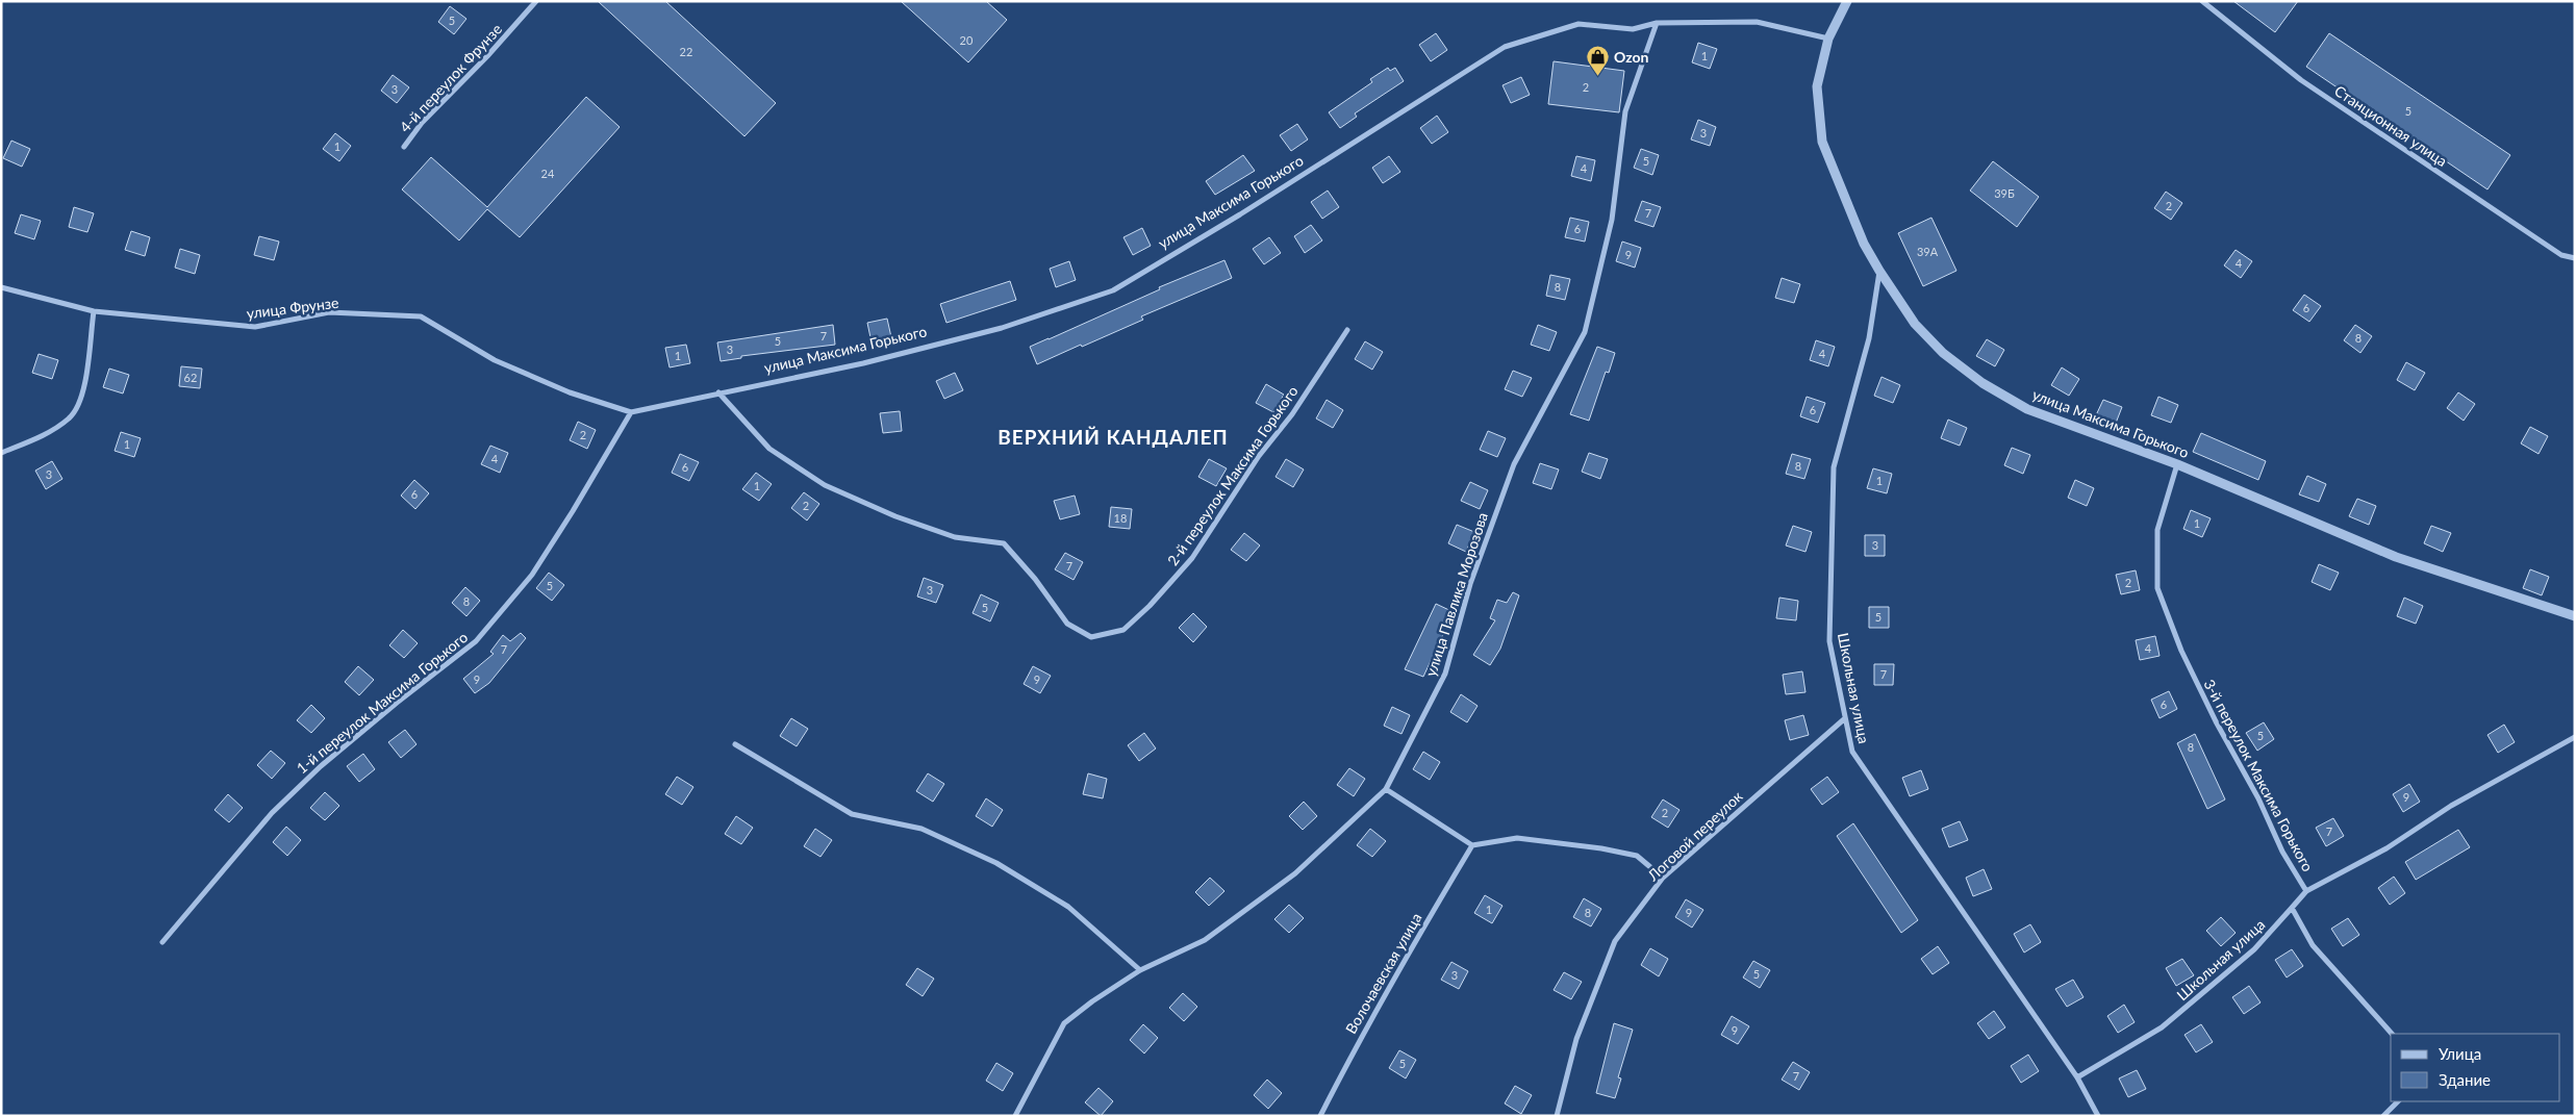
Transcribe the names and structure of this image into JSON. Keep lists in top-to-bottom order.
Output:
{
  "streets": {
    "street": [
      "4-й переулок Фрунзе",
      "Станционная улица",
      "улица Максима Горького",
      "улица Фрунзе",
      "2-й переулок Максима Горького",
      "улица Павлика Морозова",
      "Школьная улица",
      "1-й переулок Максима Горького",
      "3-й переулок Максима Горького",
      "Логовой переулок",
      "Волочаевская улица"
    ]
  },
  "crossings": [
    ["улица Максима Горького", "улица Фрунзе"],
    ["улица Максима Горького", "2-й переулок Максима Горького"],
    ["улица Максима Горького", "улица Павлика Морозова"],
    ["улица Максима Горького", "Школьная улица"],
    ["улица Максима Горького", "1-й переулок Максима Горького"],
    ["улица Максима Горького", "3-й переулок Максима Горького"],
    ["улица Фрунзе", "1-й переулок Максима Горького"],
    ["Школьная улица", "3-й переулок Максима Горького"],
    ["Школьная улица", "Логовой переулок"]
  ],
  "districts": ["ВЕРХНИЙ КАНДАЛЕП"],
  "places": {
    "shop": ["Ozon"]
  },
  "house_numbers": [
    "5",
    "20",
    "22",
    "1",
    "2",
    "3",
    "5",
    "3",
    "1",
    "5",
    "4",
    "24",
    "39Б",
    "2",
    "7",
    "6",
    "39А",
    "9",
    "4",
    "8",
    "6",
    "7",
    "8",
    "5",
    "3",
    "4",
    "1",
    "62",
    "6",
    "2",
    "1",
    "4",
    "8",
    "6",
    "3",
    "1",
    "1",
    "6",
    "2",
    "18",
    "1",
    "3",
    "7",
    "2",
    "5",
    "3",
    "8",
    "5",
    "5",
    "4",
    "7",
    "7",
    "9",
    "9",
    "6",
    "5",
    "8",
    "9",
    "2",
    "7",
    "1",
    "8",
    "9",
    "5",
    "3",
    "9",
    "5",
    "7"
  ],
  "legend": ["Улица", "Здание"]
}
